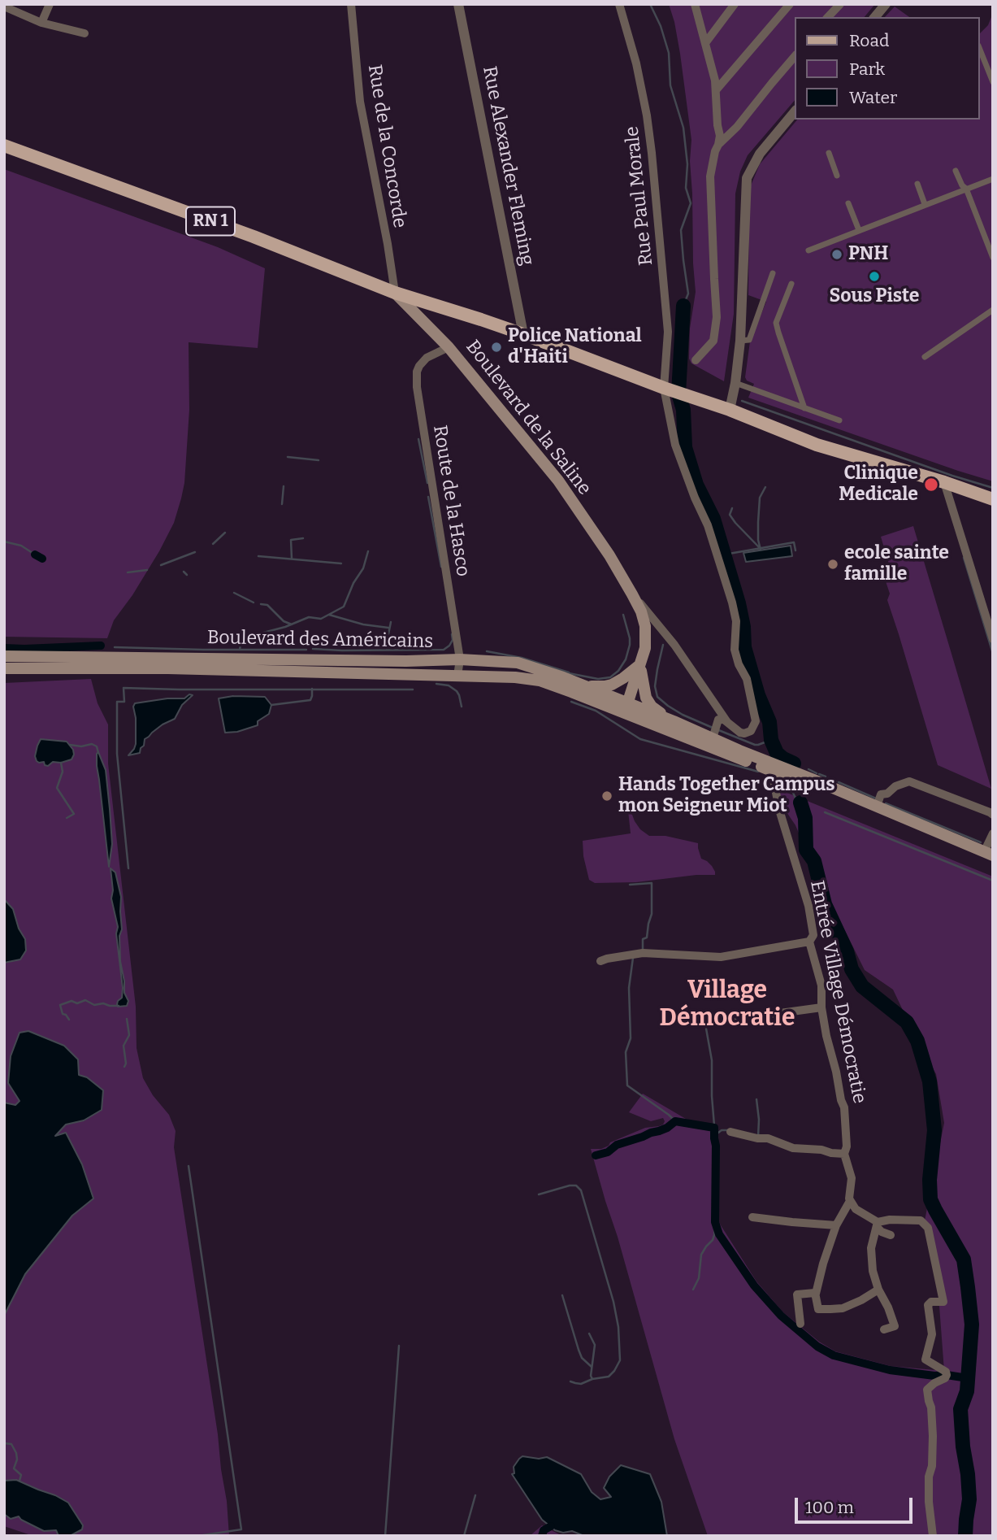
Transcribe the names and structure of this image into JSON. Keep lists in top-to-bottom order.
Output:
{
  "streets": {
    "main road": ["RN 1", "Boulevard de la Saline", "Boulevard des Américains"],
    "street": [
      "Rue de la Concorde",
      "Rue Alexander Fleming",
      "Rue Paul Morale",
      "Route de la Hasco",
      "Entrée Village Démocratie"
    ]
  },
  "crossings": [
    ["Rue de la Concorde", "RN 1"],
    ["Rue de la Concorde", "Boulevard de la Saline"],
    ["Rue Alexander Fleming", "RN 1"],
    ["Rue Paul Morale", "RN 1"],
    ["RN 1", "Boulevard de la Saline"],
    ["Boulevard de la Saline", "Route de la Hasco"],
    ["Boulevard de la Saline", "Boulevard des Américains"],
    ["Route de la Hasco", "Boulevard des Américains"]
  ],
  "districts": ["Village Démocratie"],
  "places": [
    "PNH",
    "Sous Piste",
    "Police National d'Haiti",
    "Clinique Medicale",
    "ecole sainte famille",
    "Hands Together Campus mon Seigneur Miot"
  ],
  "legend": ["Road", "Park", "Water"],
  "scale_bar": "100 m"
}
